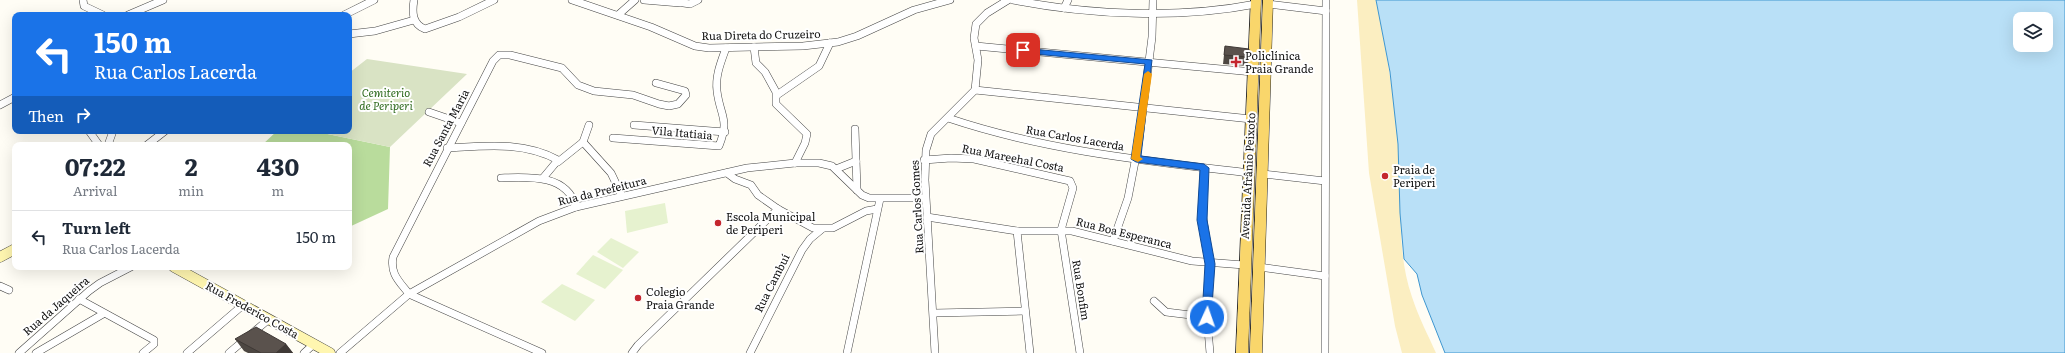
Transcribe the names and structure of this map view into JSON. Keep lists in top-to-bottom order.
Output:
{
  "streets": {
    "main road": ["Avenida Afrânio Peixoto", "Rua Frederico Costa"],
    "street": [
      "Rua Direta do Cruzeiro",
      "Rua Santa Maria",
      "Vila Itatiaia",
      "Rua Carlos Lacerda",
      "Rua Mareehal Costa",
      "Rua da Prefeitura",
      "Rua Carlos Gomes",
      "Rua Boa Esperanca",
      "Rua Cambuí",
      "Rua Bonfim",
      "Rua da Jaqueira"
    ]
  },
  "crossings": [
    ["Rua Direta do Cruzeiro", "Vila Itatiaia"],
    ["Rua Santa Maria", "Rua da Prefeitura"],
    ["Rua Carlos Lacerda", "Avenida Afrânio Peixoto"],
    ["Rua Carlos Lacerda", "Rua Carlos Gomes"],
    ["Rua Mareehal Costa", "Rua Carlos Gomes"],
    ["Rua Mareehal Costa", "Rua Boa Esperanca"],
    ["Rua Mareehal Costa", "Rua Bonfim"],
    ["Avenida Afrânio Peixoto", "Rua Boa Esperanca"],
    ["Rua da Prefeitura", "Rua Carlos Gomes"],
    ["Rua Carlos Gomes", "Rua Boa Esperanca"],
    ["Rua Boa Esperanca", "Rua Bonfim"]
  ],
  "parks": ["Cemiterio de Periperi"],
  "places": {
    "health": ["Policlínica Praia Grande"],
    "other": ["Praia de Periperi", "Escola Municipal de Periperi", "Colegio Praia Grande"]
  },
  "page": {
    "turn": ["150 m", "Rua Carlos Lacerda"],
    "then": "Then",
    "eta": [
      "07:22",
      "Arrival",
      "2",
      "min",
      "430",
      "m"
    ],
    "list": [
      {
        "name": "Turn left",
        "note": "Rua Carlos Lacerda",
        "value": "150 m"
      }
    ]
  }
}
